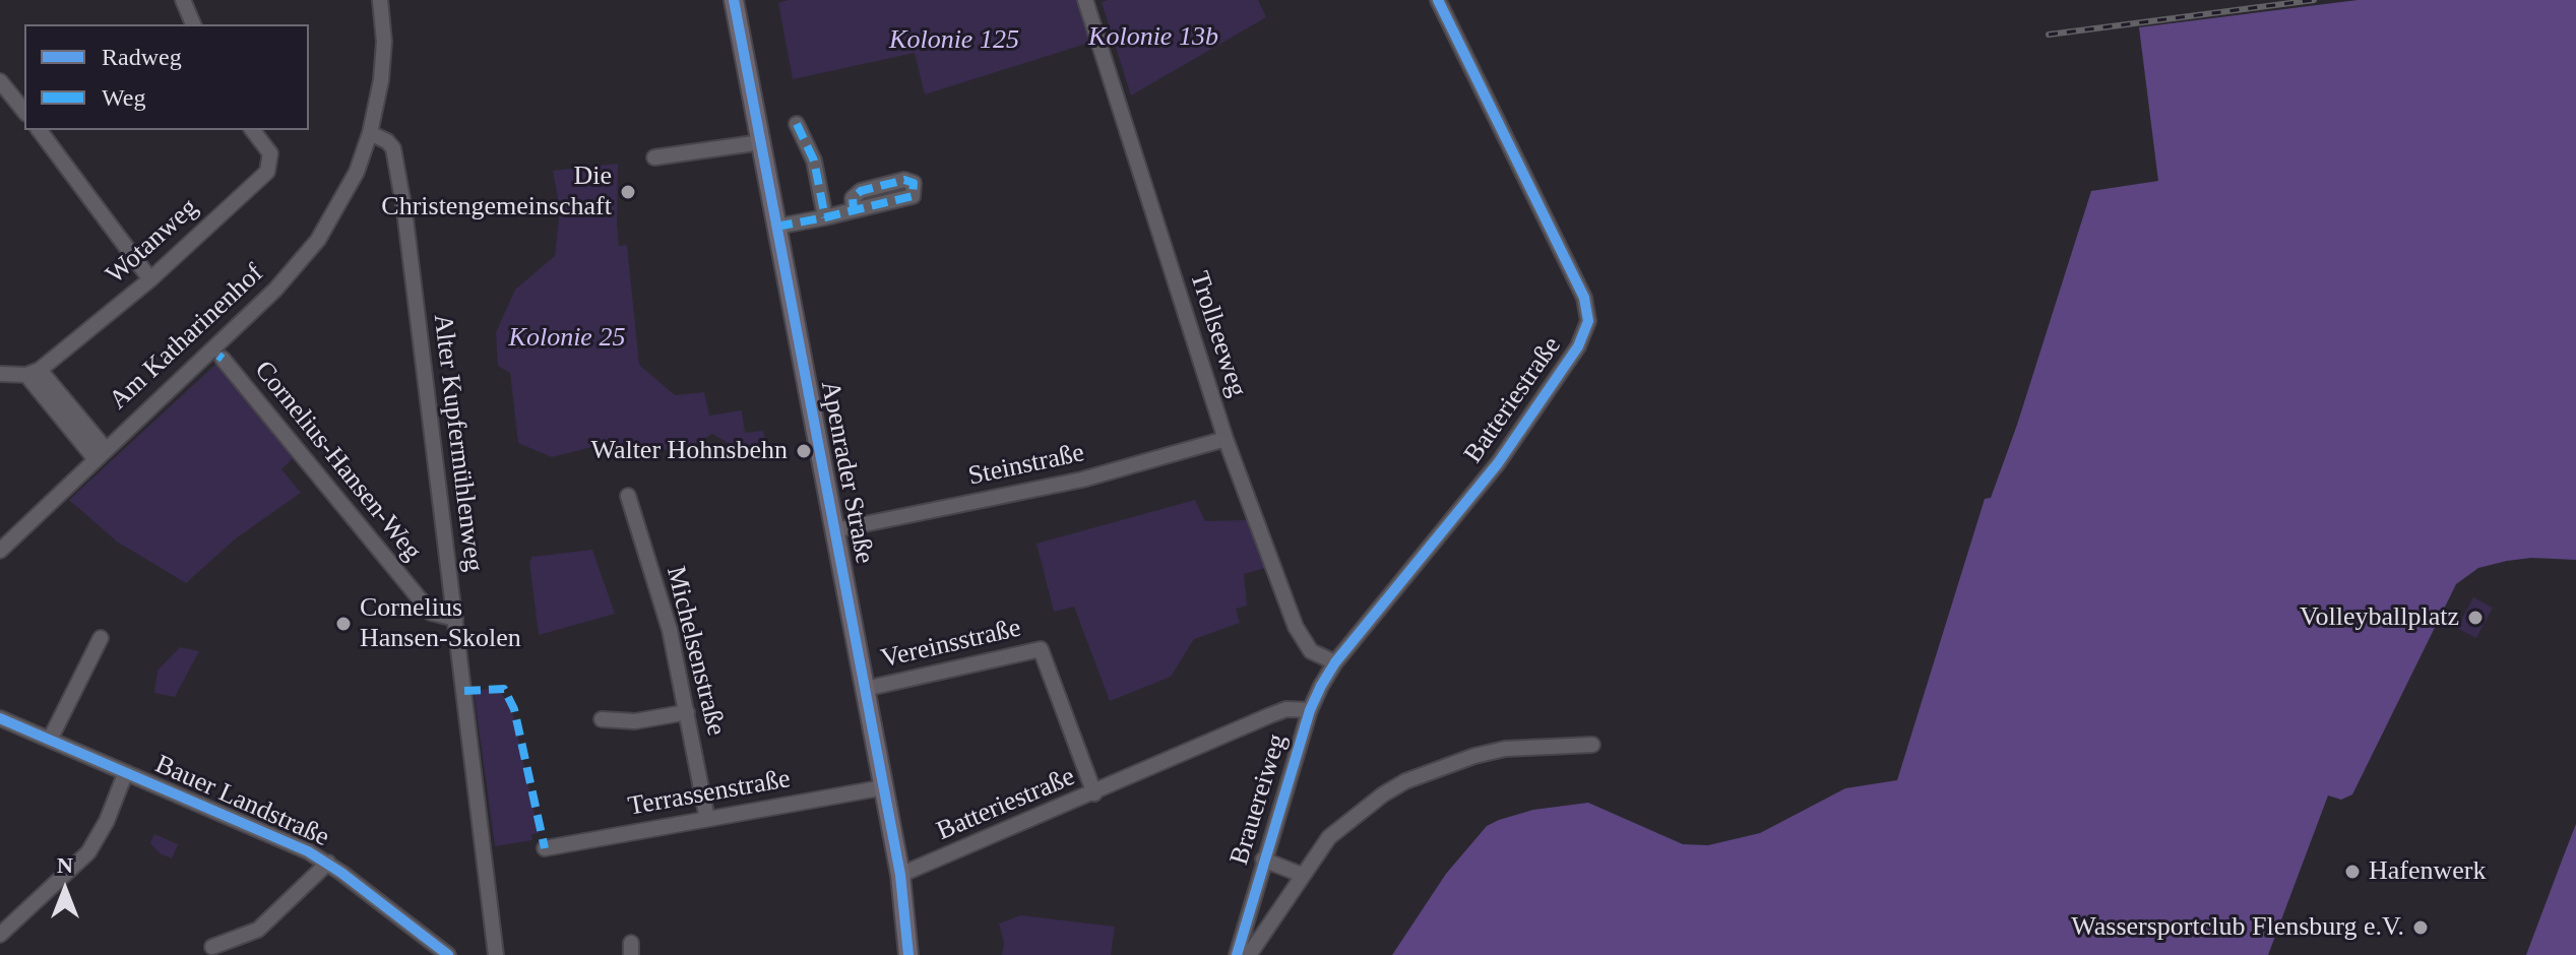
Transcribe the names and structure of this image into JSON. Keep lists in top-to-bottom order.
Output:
{
  "streets": {
    "main road": ["Apenrader Straße"],
    "street": [
      "Wotanweg",
      "Trollseeweg",
      "Am Katharinenhof",
      "Batteriestraße",
      "Alter Kupfermühlenweg",
      "Cornelius-Hansen-Weg",
      "Steinstraße",
      "Vereinsstraße",
      "Michelsenstraße",
      "Terrassenstraße",
      "Brauereiweg",
      "Bauer Landstraße"
    ]
  },
  "crossings": [
    ["Trollseeweg", "Batteriestraße"],
    ["Trollseeweg", "Steinstraße"],
    ["Trollseeweg", "Brauereiweg"],
    ["Am Katharinenhof", "Alter Kupfermühlenweg"],
    ["Batteriestraße", "Apenrader Straße"],
    ["Batteriestraße", "Vereinsstraße"],
    ["Batteriestraße", "Brauereiweg"],
    ["Alter Kupfermühlenweg", "Cornelius-Hansen-Weg"],
    ["Steinstraße", "Apenrader Straße"],
    ["Apenrader Straße", "Vereinsstraße"],
    ["Apenrader Straße", "Terrassenstraße"],
    ["Michelsenstraße", "Terrassenstraße"]
  ],
  "parks": ["Kolonie 13b", "Kolonie 125", "Kolonie 25"],
  "places": [
    "Die Christengemeinschaft",
    "Walter Hohnsbehn",
    "Volleyballplatz",
    "Cornelius Hansen-Skolen",
    "Hafenwerk",
    "Wassersportclub Flensburg e.V."
  ],
  "legend": ["Radweg", "Weg"],
  "north": "top"
}
